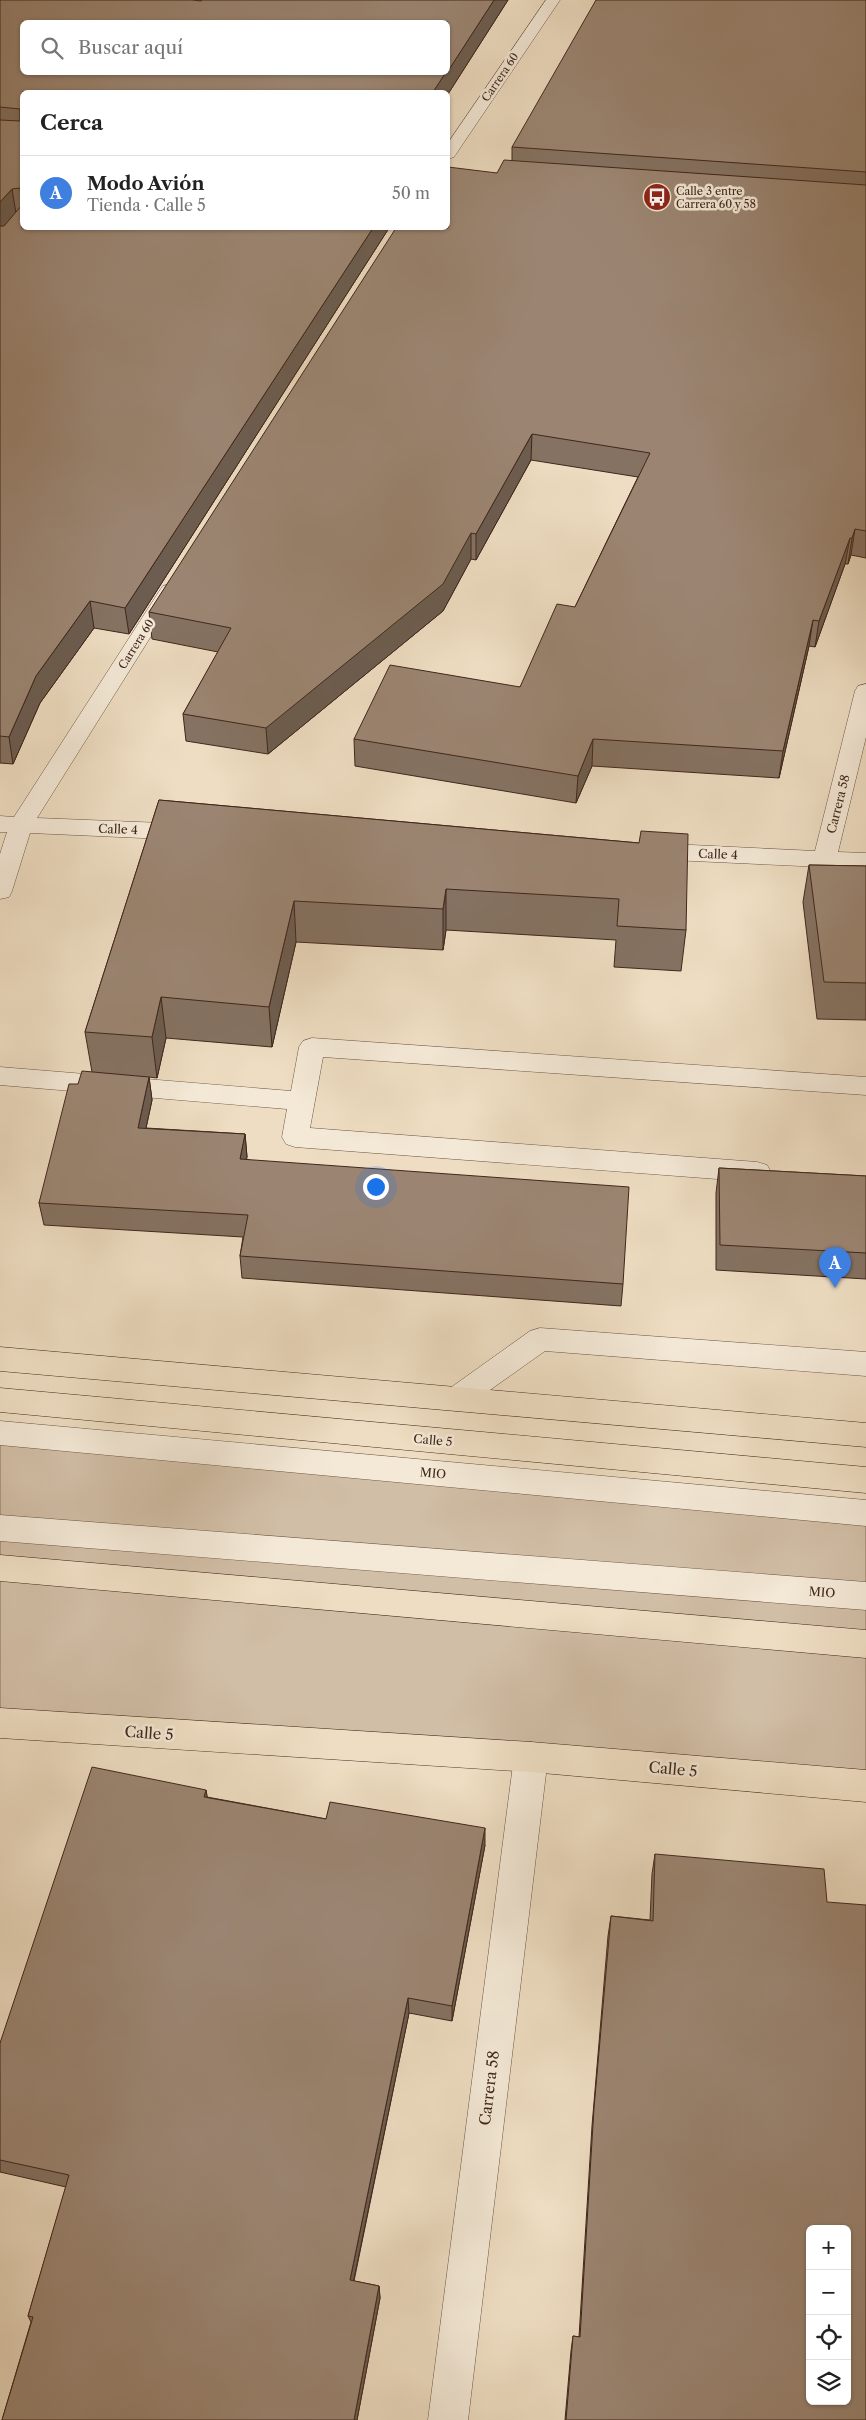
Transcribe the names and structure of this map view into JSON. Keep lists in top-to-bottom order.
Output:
{
  "streets": {
    "main road": ["Calle 5"],
    "street": [
      "Carrera 60",
      "Carrera 58",
      "Calle 4",
      "MIO"
    ]
  },
  "crossings": [
    ["Carrera 60", "Calle 4"],
    ["Carrera 58", "Calle 4"],
    ["Carrera 58", "Calle 5"]
  ],
  "places": {
    "bus stop": ["Calle 3 entre Carrera 60 y 58"]
  },
  "page": {
    "search": "Buscar aquí",
    "heading": "Cerca",
    "list": [
      {
        "mark": "A",
        "name": "Modo Avión",
        "note": "Tienda · Calle 5",
        "value": "50 m"
      }
    ],
    "pins": "A",
    "map_buttons": ["+", "−"]
  }
}
